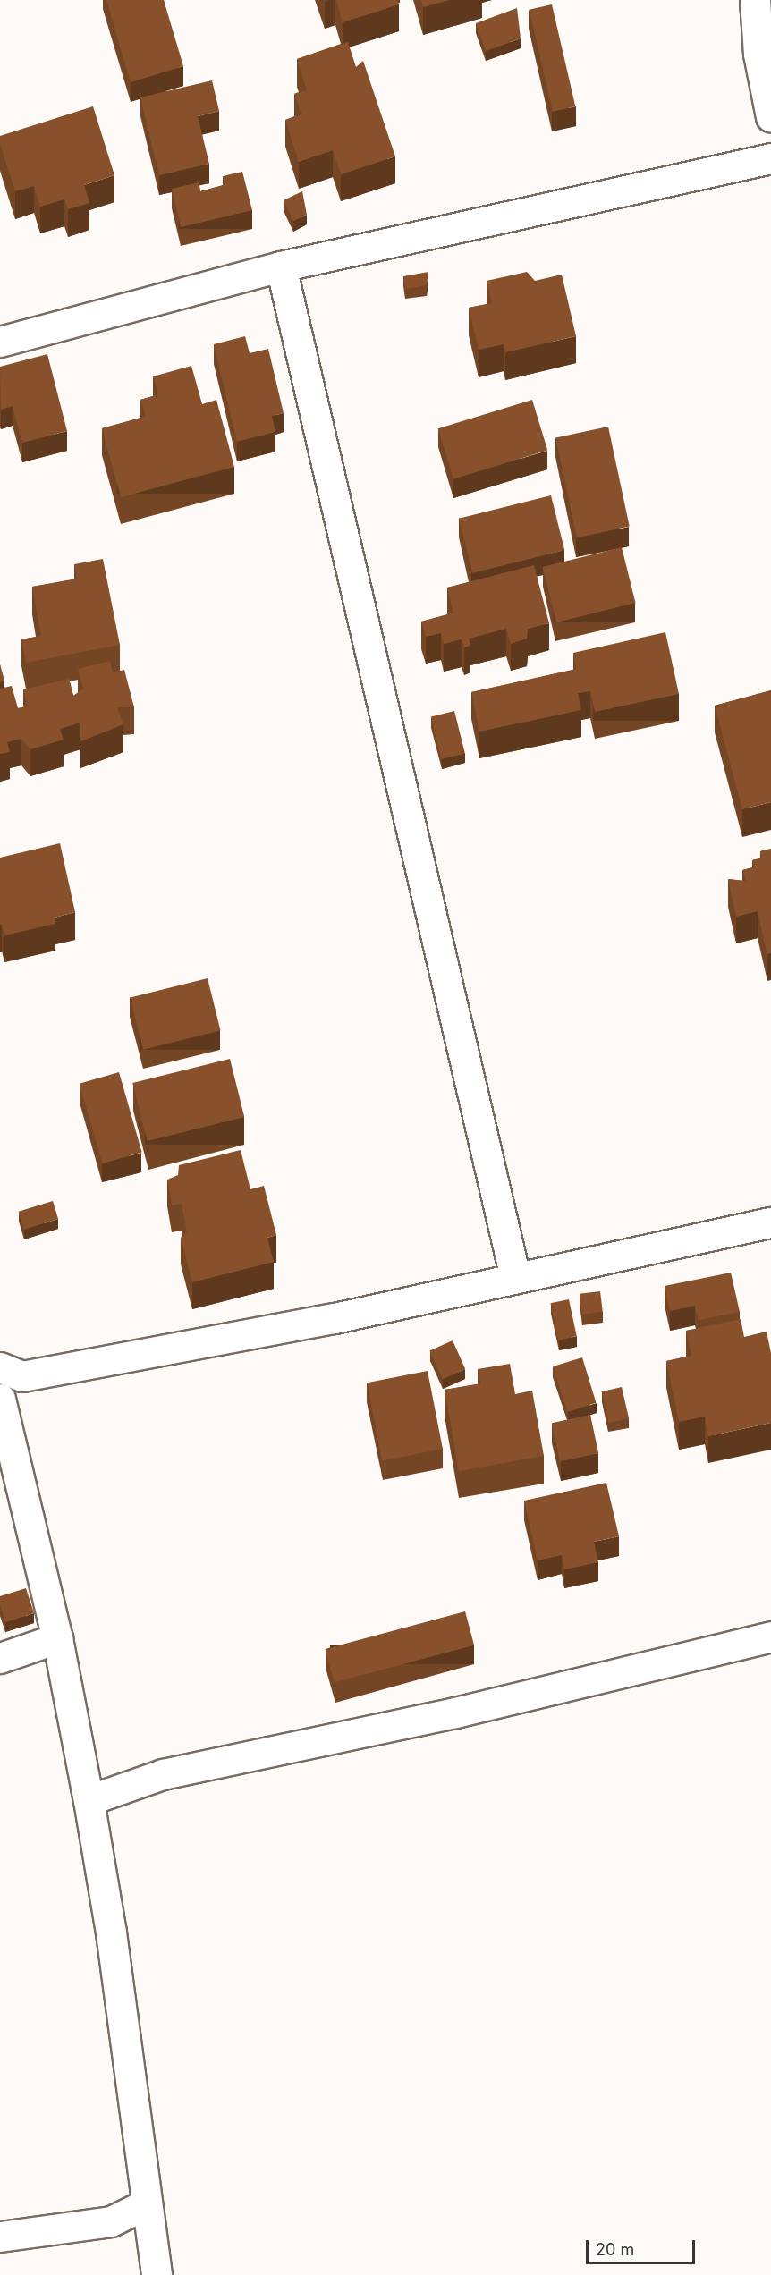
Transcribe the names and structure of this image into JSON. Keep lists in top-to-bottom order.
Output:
{
  "scale_bar": "20 m"
}
